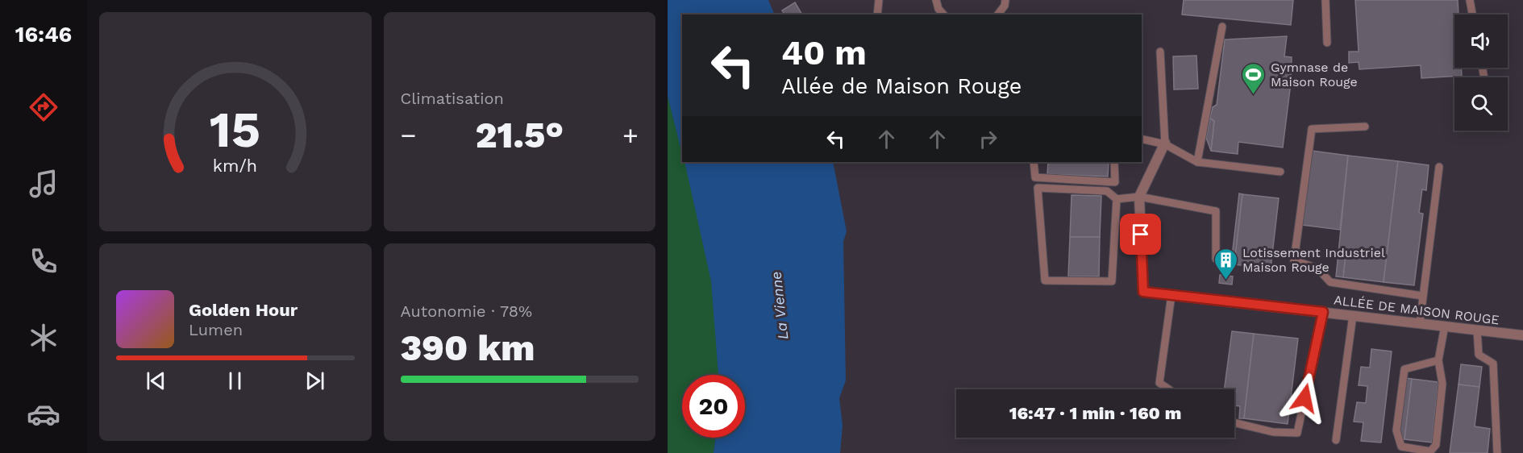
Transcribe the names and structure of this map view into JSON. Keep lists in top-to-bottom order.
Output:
{
  "streets": {
    "street": ["ALLÉE DE MAISON ROUGE"]
  },
  "water": ["La Vienne"],
  "places": {
    "sports": ["Gymnase de Maison Rouge"],
    "building": ["Lotissement Industriel Maison Rouge"]
  },
  "page": {
    "tabs": "16:46",
    "tile": [
      "Climatisation",
      ["Autonomie · 78%", "390 km"]
    ],
    "turn": ["40 m", "Allée de Maison Rouge"],
    "heat": ["−", "21.5°", "+"],
    "song": ["Golden Hour", "Lumen"],
    "limit": "20",
    "trip": "16:47 · 1 min · 160 m",
    "gauge": ["15", "km/h"]
  }
}
